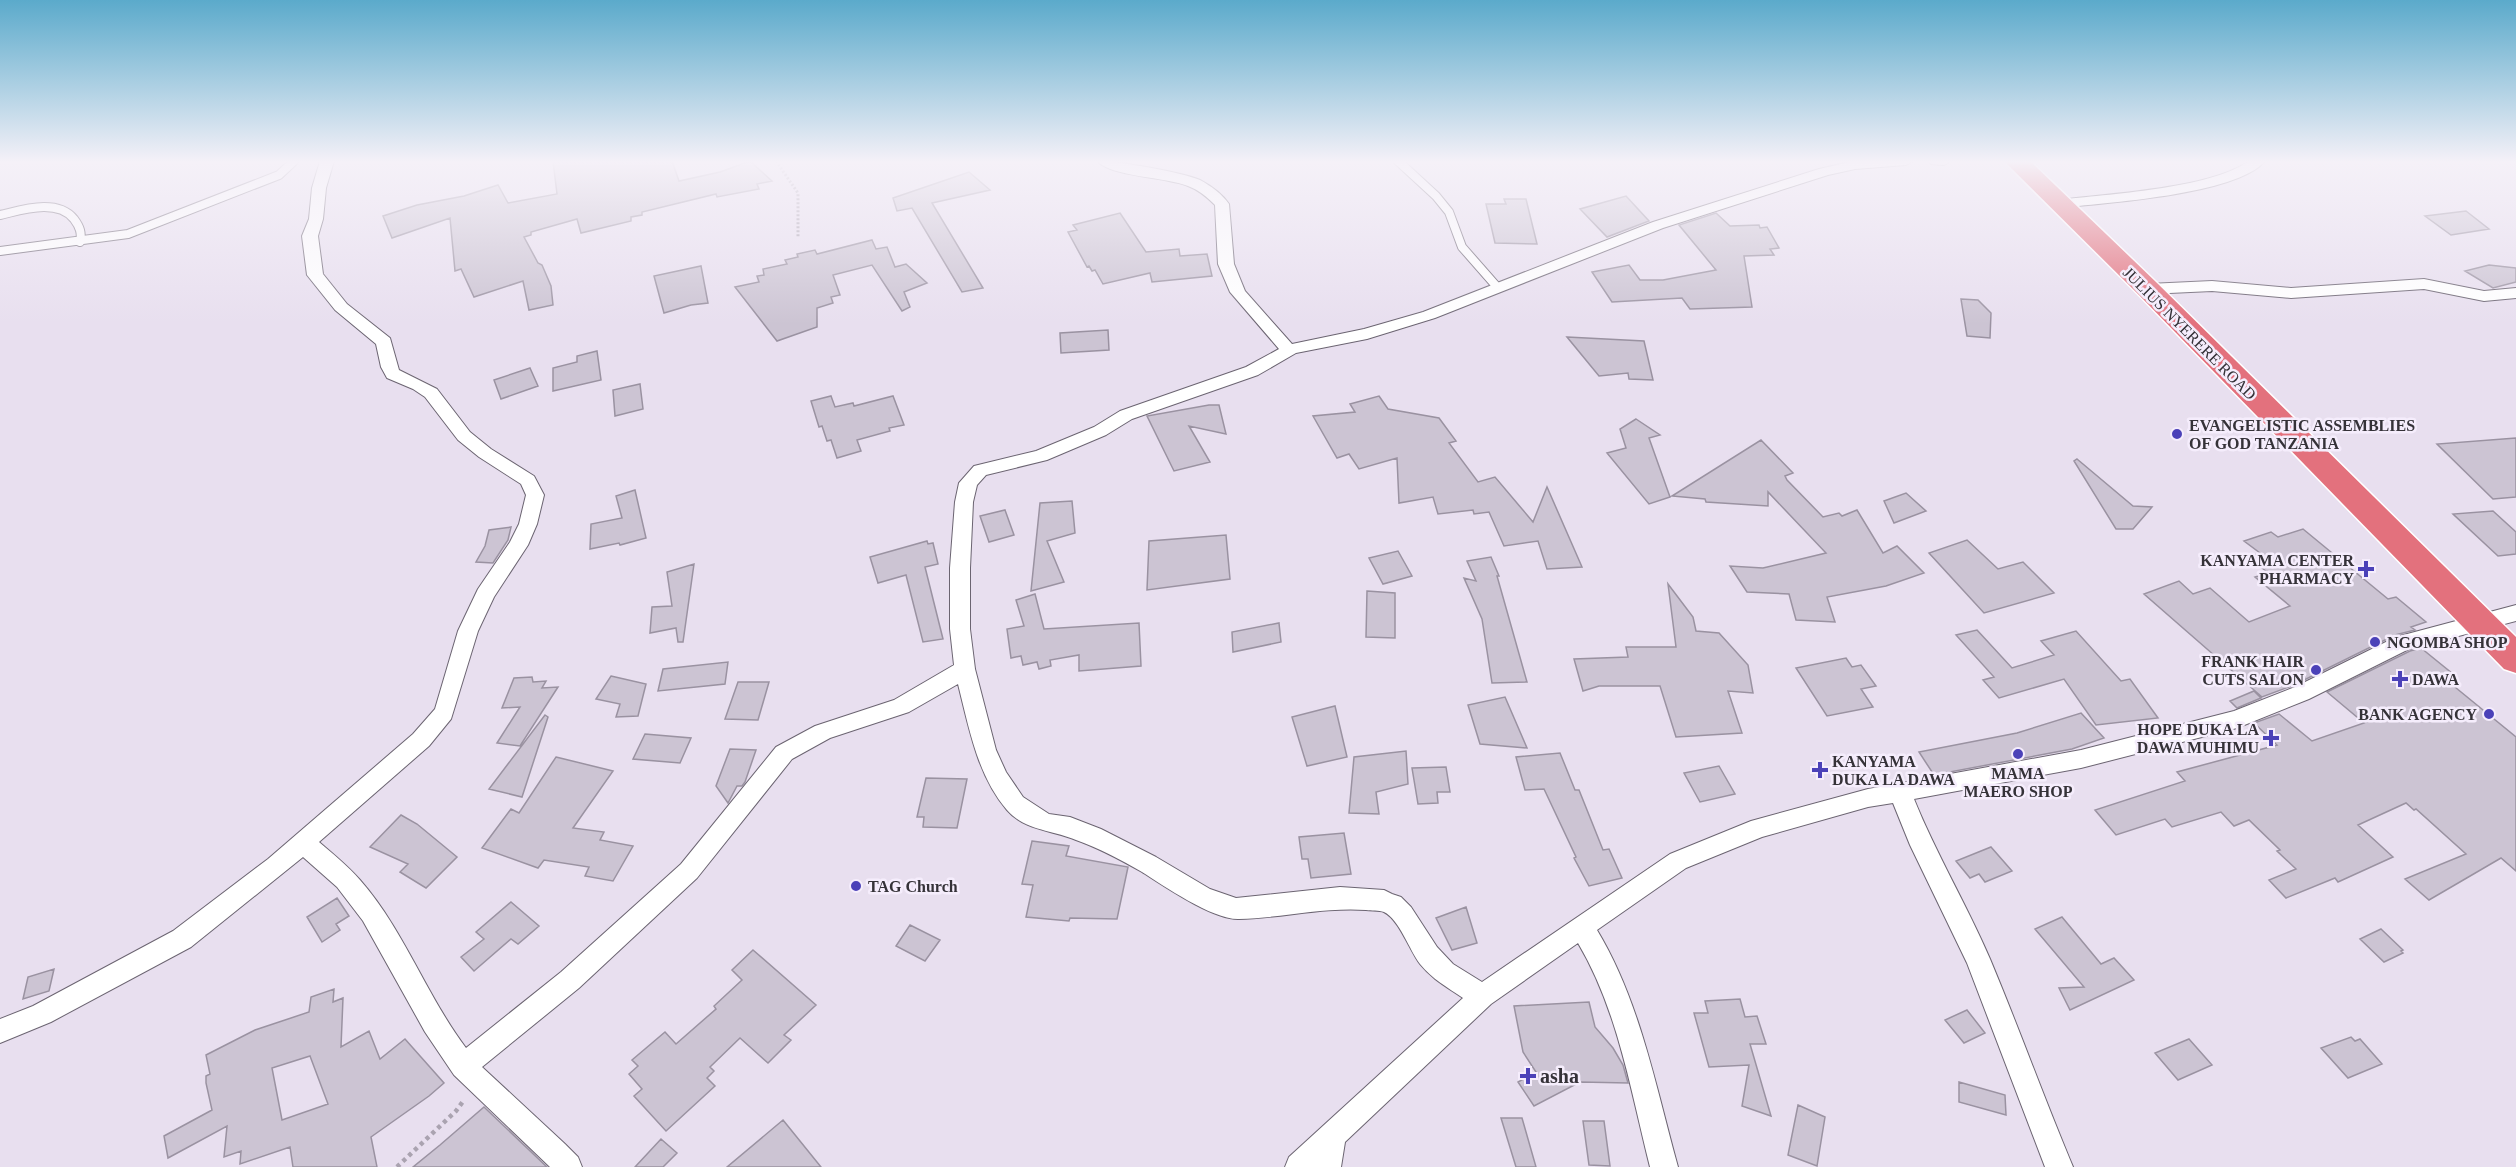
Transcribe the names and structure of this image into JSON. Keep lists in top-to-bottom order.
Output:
{
  "streets": {
    "highway": ["JULIUS NYERERE ROAD"]
  },
  "places": {
    "other": [
      "EVANGELISTIC ASSEMBLIES OF GOD TANZANIA",
      "NGOMBA SHOP",
      "FRANK HAIR CUTS SALON",
      "BANK AGENCY",
      "MAMA MAERO SHOP",
      "TAG Church"
    ],
    "health": [
      "KANYAMA CENTER PHARMACY",
      "DAWA",
      "HOPE DUKA LA DAWA MUHIMU",
      "KANYAMA DUKA LA DAWA",
      "asha"
    ]
  }
}
